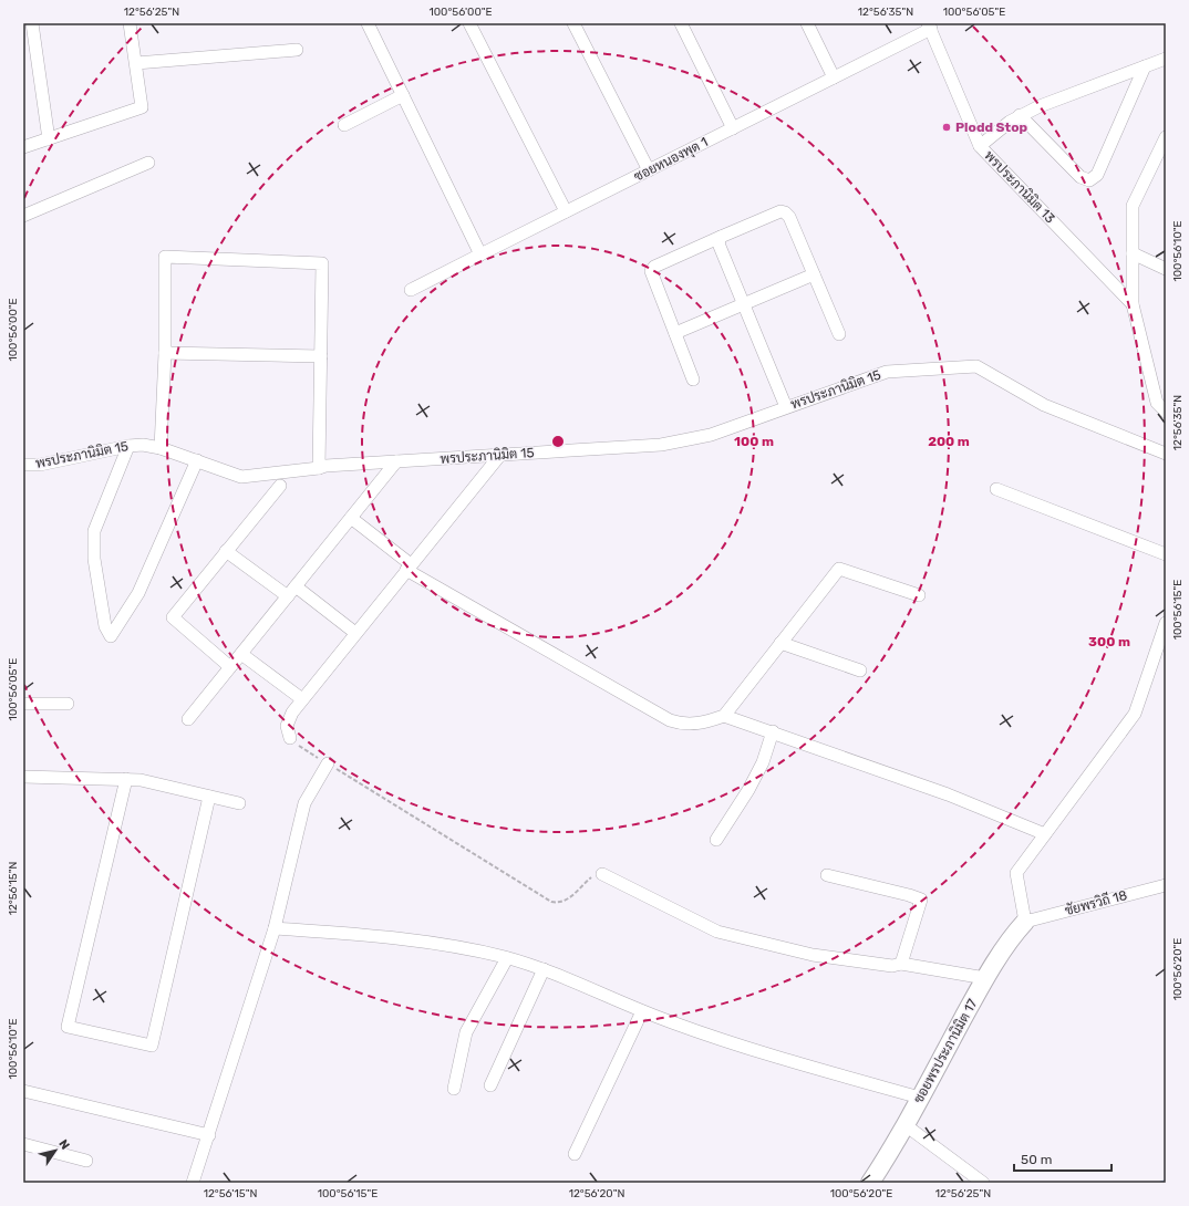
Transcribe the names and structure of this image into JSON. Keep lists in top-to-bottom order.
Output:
{
  "streets": {
    "street": [
      "ซอยหนองพุด 1",
      "พรประภานิมิต 13",
      "พรประภานิมิต 15",
      "ชัยพรวิถี 18",
      "ซอยพรประภานิมิต 17"
    ]
  },
  "crossings": [
    ["ซอยหนองพุด 1", "พรประภานิมิต 13"],
    ["ชัยพรวิถี 18", "ซอยพรประภานิมิต 17"]
  ],
  "places": ["Plodd Stop"],
  "scale_bar": "50 m",
  "north": "top right",
  "coordinates": [
    "12°56'25\"N",
    "100°56'00\"E",
    "12°56'35\"N",
    "100°56'05\"E",
    "100°56'10\"E",
    "100°56'15\"E",
    "12°56'15\"N",
    "100°56'20\"E",
    "12°56'20\"N"
  ],
  "rings": ["100 m", "200 m", "300 m"]
}
